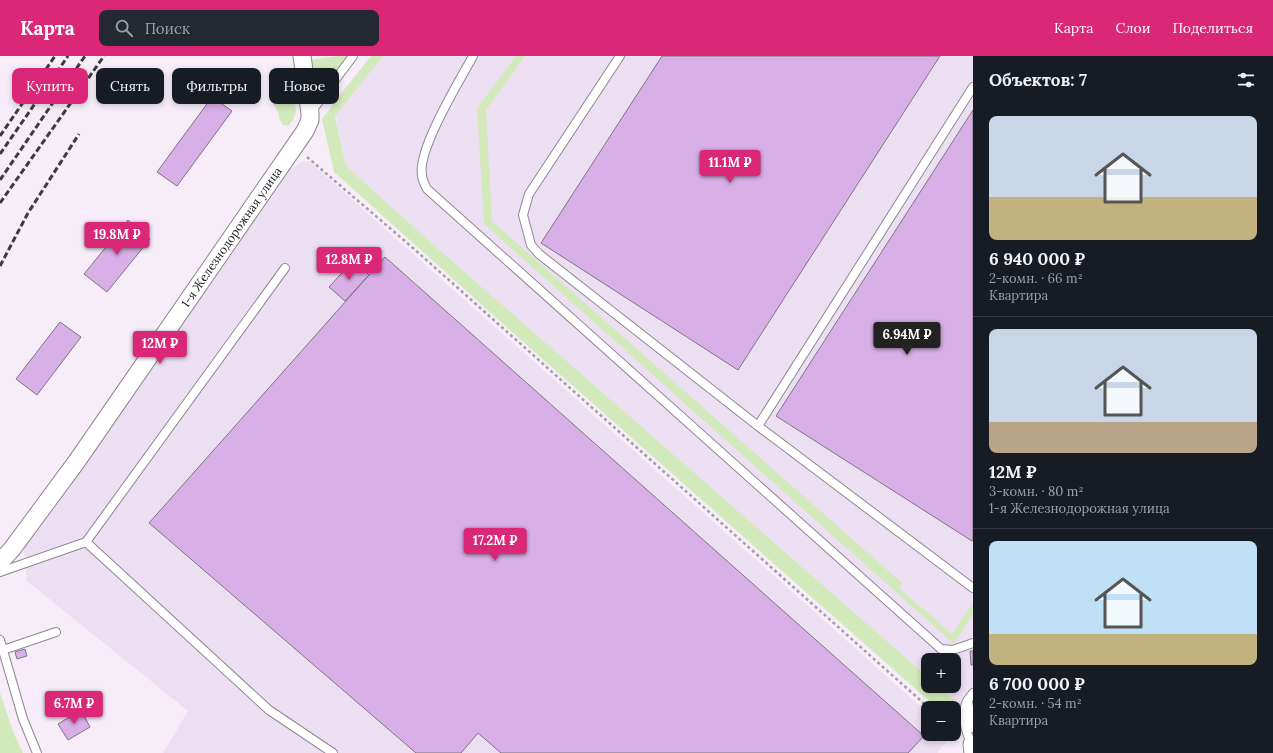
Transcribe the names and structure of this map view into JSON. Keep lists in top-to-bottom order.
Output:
{
  "streets": {
    "street": ["1-я Железнодорожная улица"]
  },
  "page": {
    "header": "Карта",
    "search": "Поиск",
    "nav": ["Карта", "Слои", "Поделиться"],
    "heading": "Объектов: 7",
    "chip": [
      "Купить",
      "Снять",
      "Фильтры",
      "Новое"
    ],
    "list": [
      {
        "name": "6 940 000 ₽",
        "note": "2-комн. · 66 m² · Квартира"
      },
      {
        "name": "12M ₽",
        "note": "3-комн. · 80 m² · 1-я Железнодорожная улица"
      },
      {
        "name": "6 700 000 ₽",
        "note": "2-комн. · 54 m² · Квартира"
      }
    ],
    "price": [
      "11.1M ₽",
      "19.8M ₽",
      "12.8M ₽",
      "6.94M ₽",
      "12M ₽",
      "17.2M ₽",
      "6.7M ₽"
    ],
    "map_buttons": ["+", "−"]
  }
}
